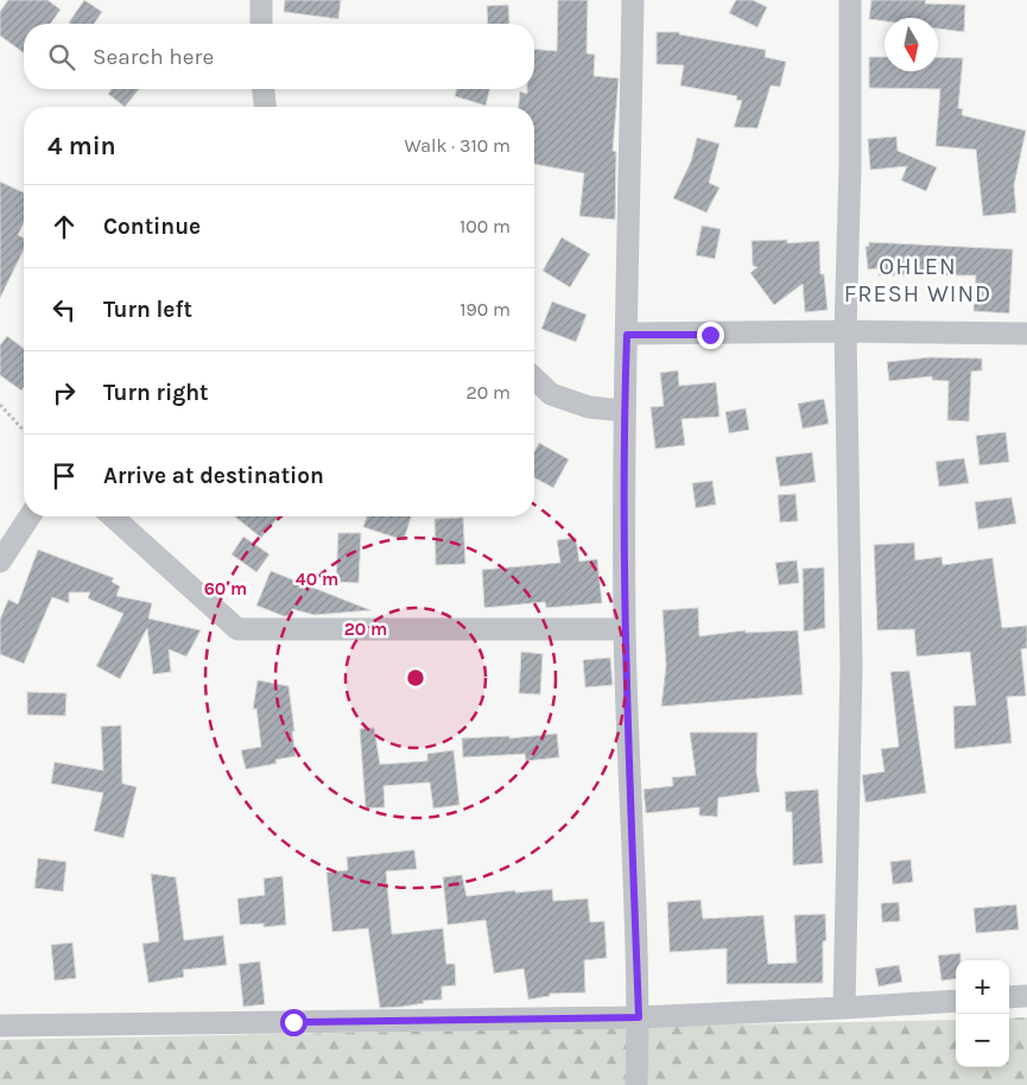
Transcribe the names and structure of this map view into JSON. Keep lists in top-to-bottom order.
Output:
{
  "districts": ["OHLEN FRESH WIND"],
  "north": "bottom",
  "page": {
    "search": "Search here",
    "heading": ["4 min", "Walk · 310 m"],
    "list": [
      ["Continue", "100 m"],
      ["Turn left", "190 m"],
      ["Turn right", "20 m"],
      "Arrive at destination"
    ],
    "map_buttons": ["+", "−"]
  },
  "rings": ["40 m", "60 m", "20 m"]
}
